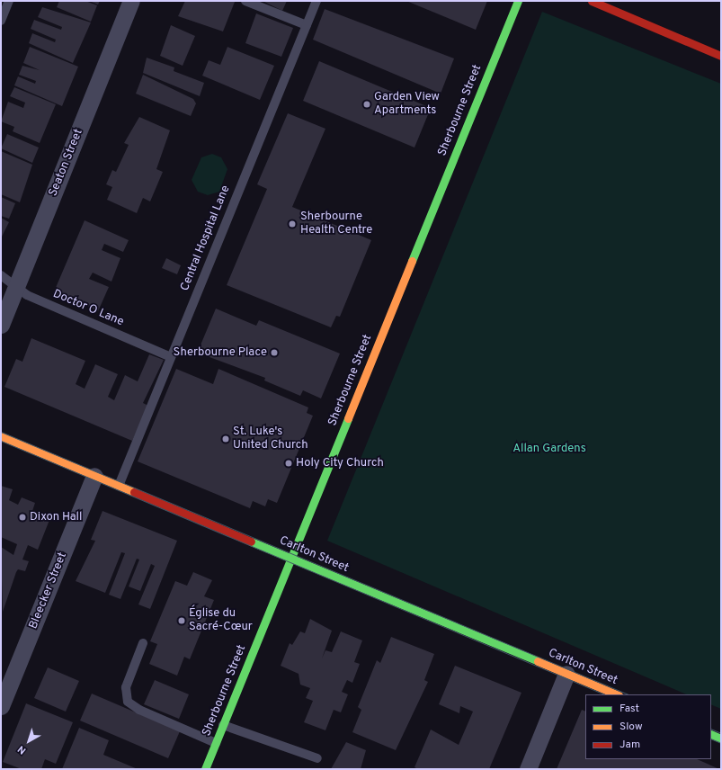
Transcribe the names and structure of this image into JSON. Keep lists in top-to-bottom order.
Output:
{
  "streets": {
    "street": [
      "Sherbourne Street",
      "Seaton Street",
      "Carlton Street",
      "Bleecker Street"
    ],
    "lane": ["Central Hospital Lane", "Doctor O Lane"]
  },
  "crossings": [
    ["Sherbourne Street", "Carlton Street"],
    ["Seaton Street", "Doctor O Lane"],
    ["Central Hospital Lane", "Doctor O Lane"],
    ["Central Hospital Lane", "Carlton Street"],
    ["Carlton Street", "Bleecker Street"]
  ],
  "parks": ["Allan Gardens"],
  "places": [
    "Garden View Apartments",
    "Sherbourne Health Centre",
    "Sherbourne Place",
    "St. Luke's United Church",
    "Holy City Church",
    "Dixon Hall",
    "Église du Sacré-Cœur"
  ],
  "legend": ["Fast", "Slow", "Jam"],
  "north": "bottom left"
}
